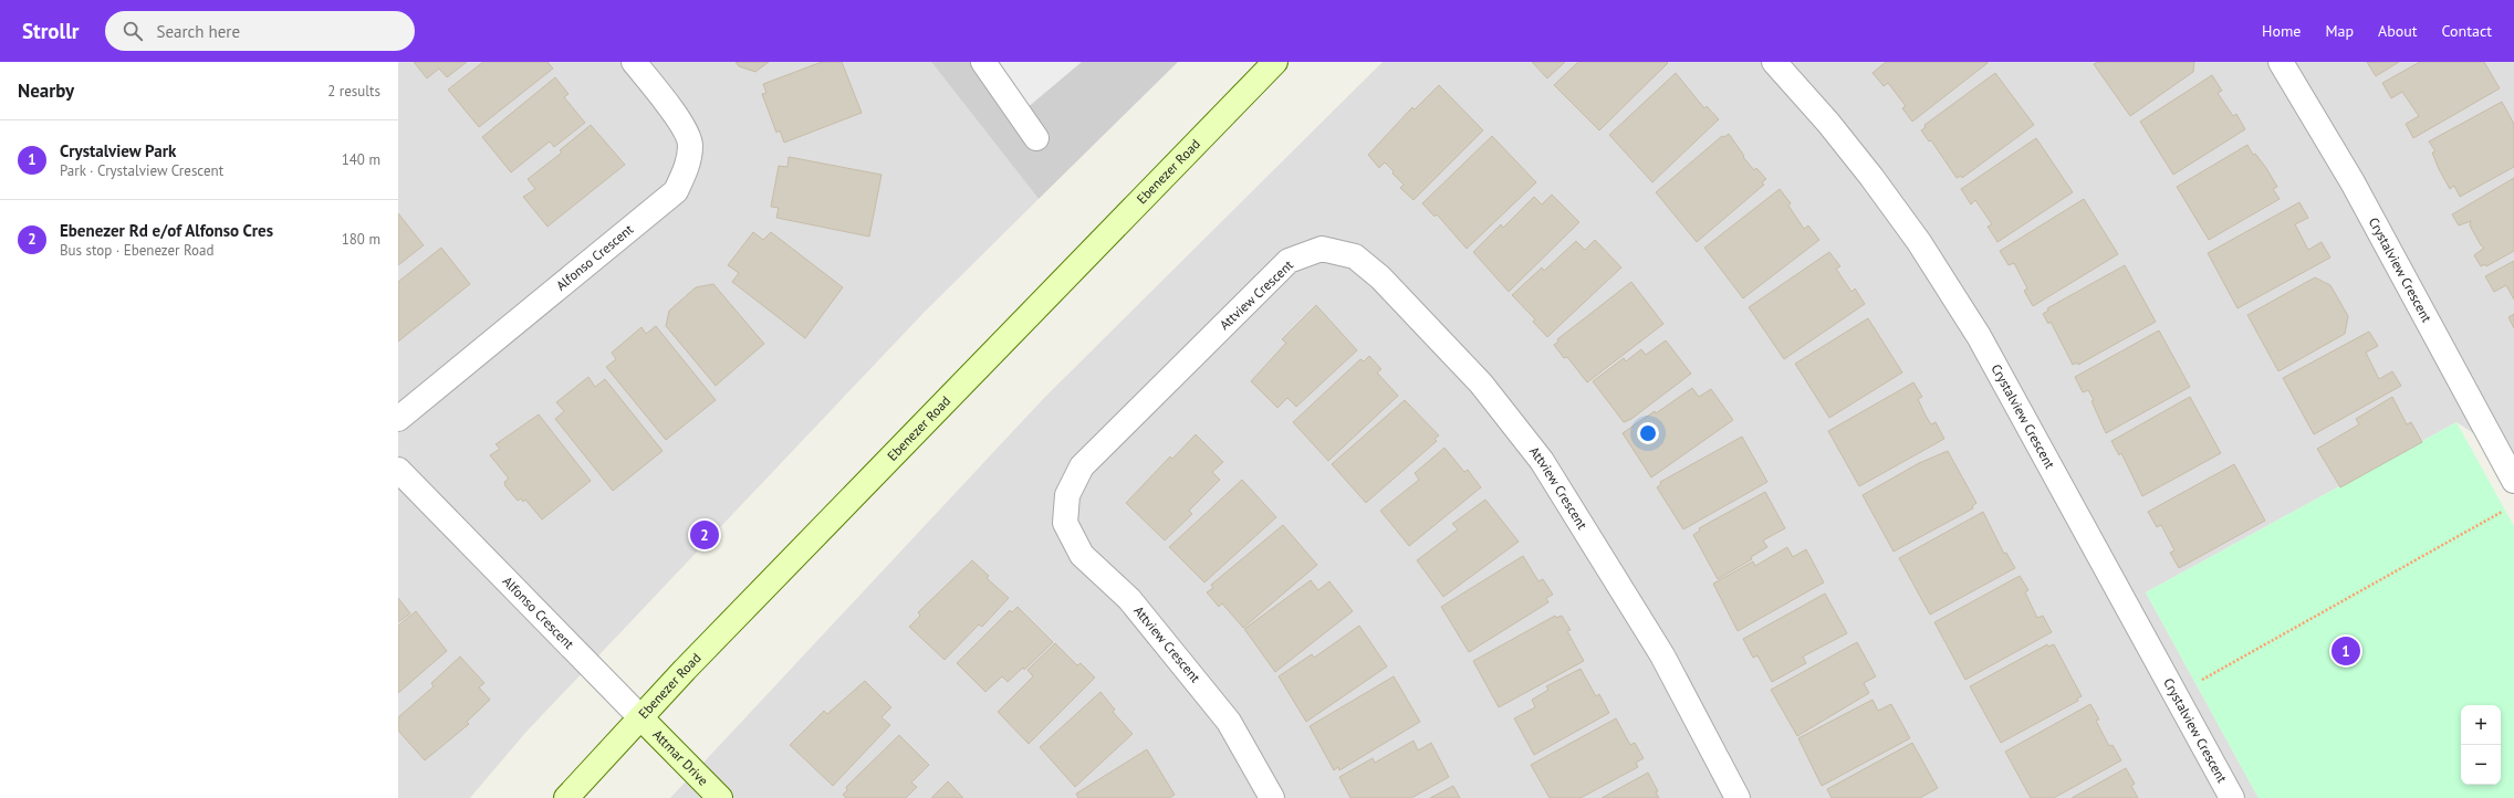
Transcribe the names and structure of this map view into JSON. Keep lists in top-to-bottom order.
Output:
{
  "streets": {
    "main road": ["Ebenezer Road", "Attmar Drive"],
    "street": ["Alfonso Crescent", "Crystalview Crescent", "Attview Crescent"]
  },
  "crossings": [
    ["Ebenezer Road", "Alfonso Crescent"],
    ["Ebenezer Road", "Attmar Drive"],
    ["Alfonso Crescent", "Attmar Drive"]
  ],
  "page": {
    "header": "Strollr",
    "search": "Search here",
    "nav": [
      "Home",
      "Map",
      "About",
      "Contact"
    ],
    "heading": ["Nearby", "2 results"],
    "list": [
      {
        "mark": "1",
        "name": "Crystalview Park",
        "note": "Park · Crystalview Crescent",
        "value": "140 m"
      },
      {
        "mark": "2",
        "name": "Ebenezer Rd e/of Alfonso Cres",
        "note": "Bus stop · Ebenezer Road",
        "value": "180 m"
      }
    ],
    "pins": ["2", "1"],
    "map_buttons": ["+", "−"]
  }
}
